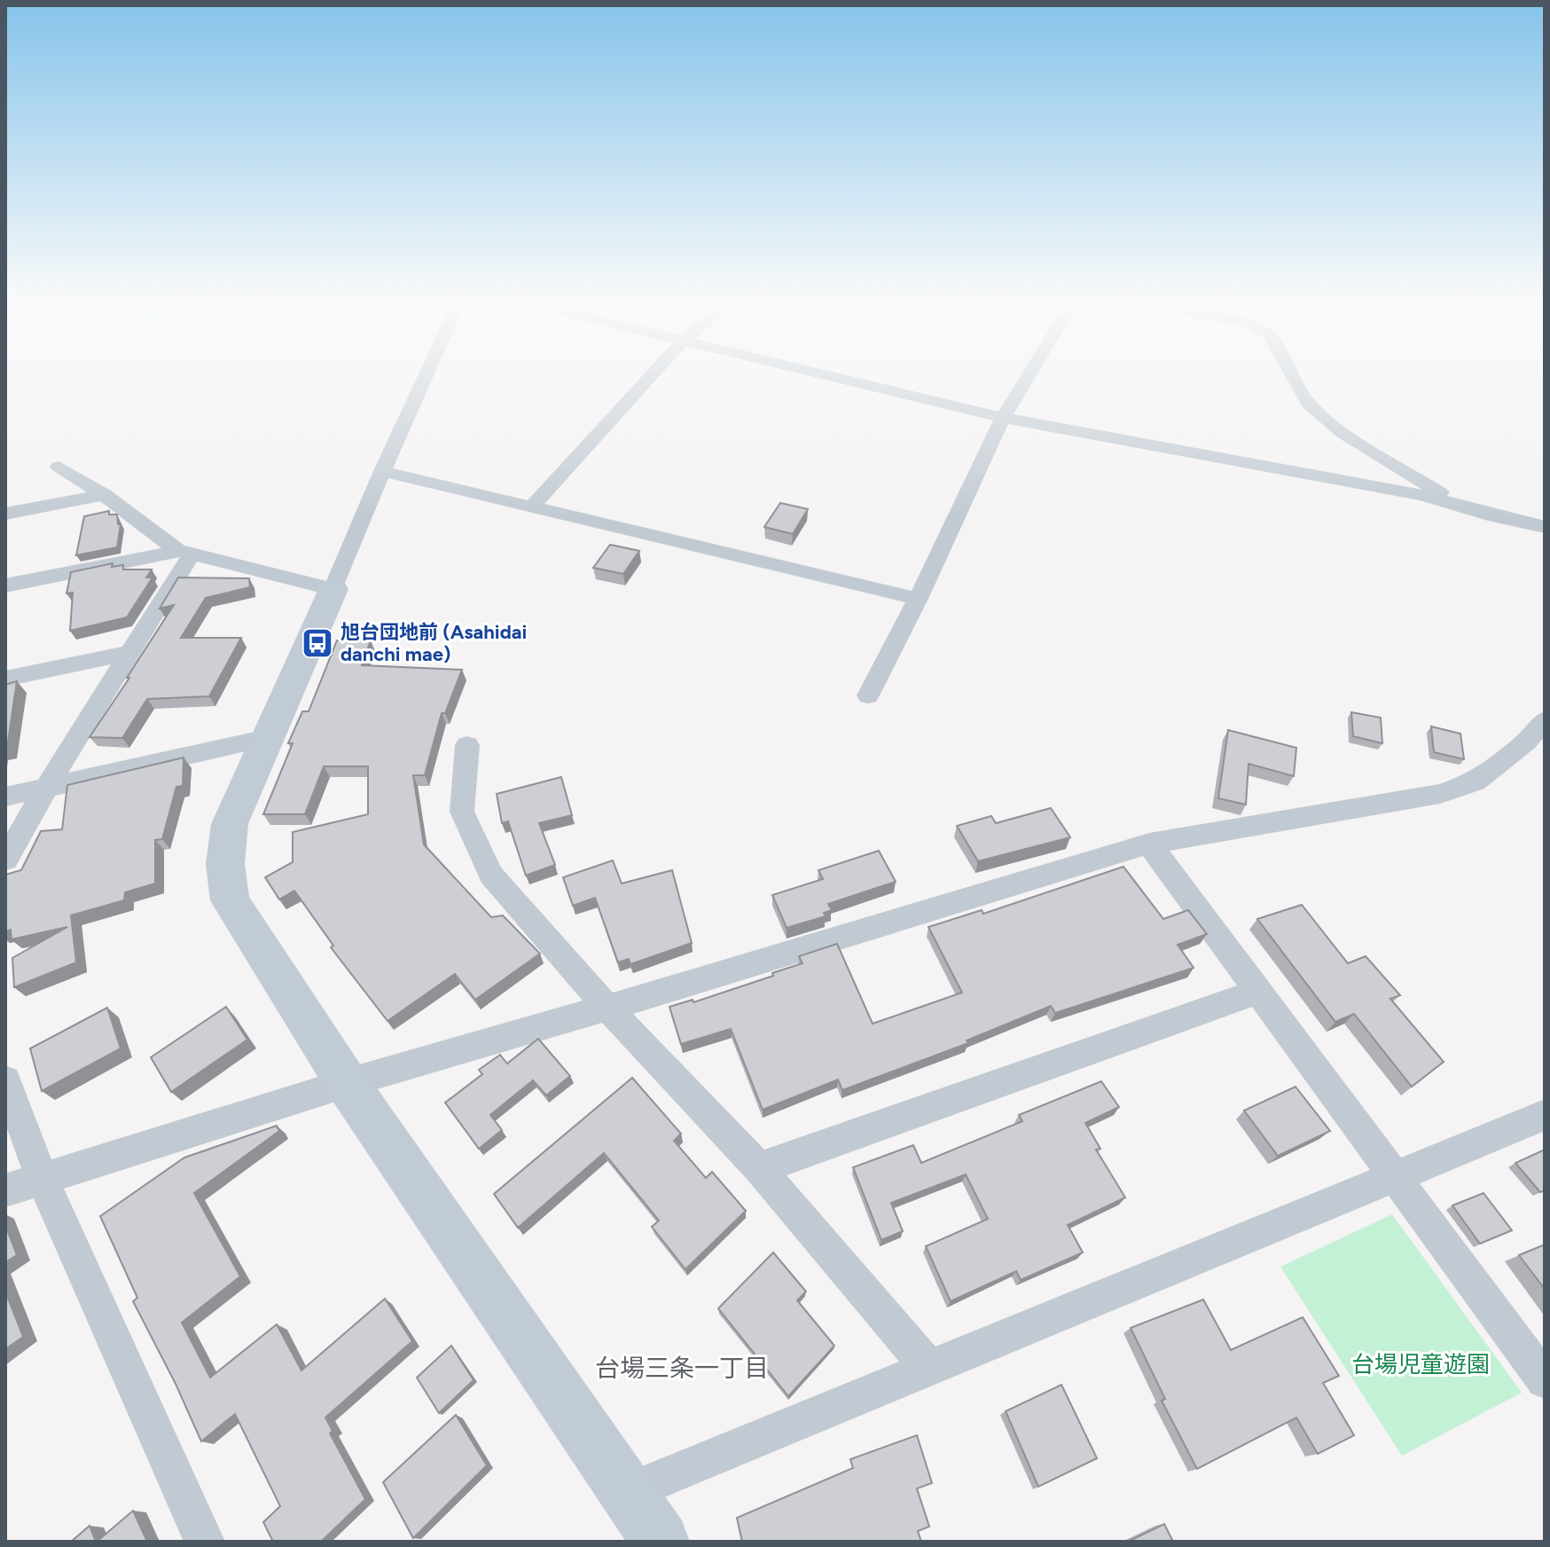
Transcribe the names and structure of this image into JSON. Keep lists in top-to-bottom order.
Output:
{
  "districts": ["台場三条一丁目"],
  "parks": ["台場児童遊園"],
  "places": {
    "bus stop": ["旭台団地前 (Asahidai danchi mae)"]
  }
}
